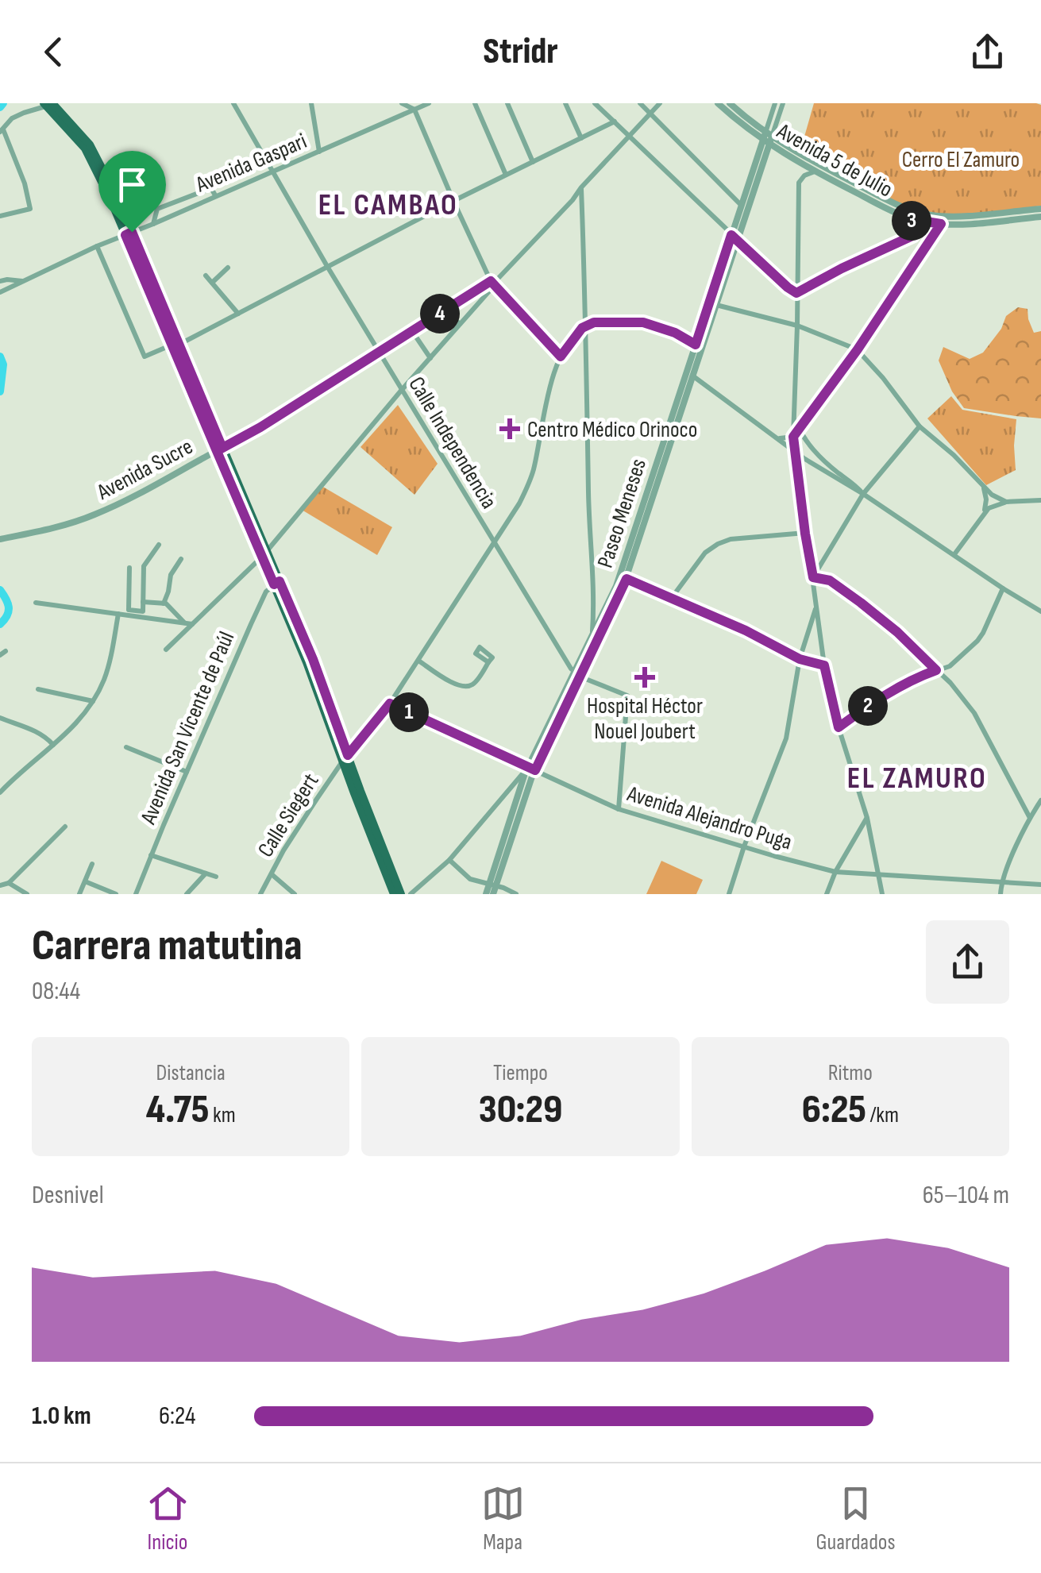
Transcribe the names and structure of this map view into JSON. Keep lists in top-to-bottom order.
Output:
{
  "streets": {
    "street": [
      "Avenida 5 de Julio",
      "Avenida Gaspari",
      "Calle Independencia",
      "Avenida Sucre",
      "Paseo Meneses",
      "Avenida San Vicente de Paúl",
      "Calle Siegert",
      "Avenida Alejandro Puga"
    ]
  },
  "crossings": [
    ["Avenida 5 de Julio", "Paseo Meneses"],
    ["Avenida Gaspari", "Calle Independencia"],
    ["Calle Independencia", "Avenida Sucre"],
    ["Calle Independencia", "Paseo Meneses"],
    ["Calle Independencia", "Calle Siegert"],
    ["Paseo Meneses", "Avenida Alejandro Puga"],
    ["Calle Siegert", "Avenida Alejandro Puga"]
  ],
  "districts": ["EL CAMBAO", "EL ZAMURO"],
  "parks": ["Cerro El Zamuro"],
  "places": {
    "health": ["Centro Médico Orinoco", "Hospital Héctor Nouel Joubert"]
  },
  "page": {
    "header": "Stridr",
    "pins": [
      "3",
      "4",
      "2",
      "1"
    ],
    "heading": ["Carrera matutina", "08:44"],
    "stats": [
      ["Distancia", "4.75 km"],
      ["Tiempo", "30:29"],
      ["Ritmo", "6:25 /km"]
    ],
    "chart": ["Desnivel", "65–104 m"],
    "list": [
      {
        "name": "1.0 km",
        "note": "6:24"
      }
    ],
    "tabs": ["Inicio", "Mapa", "Guardados"]
  }
}
